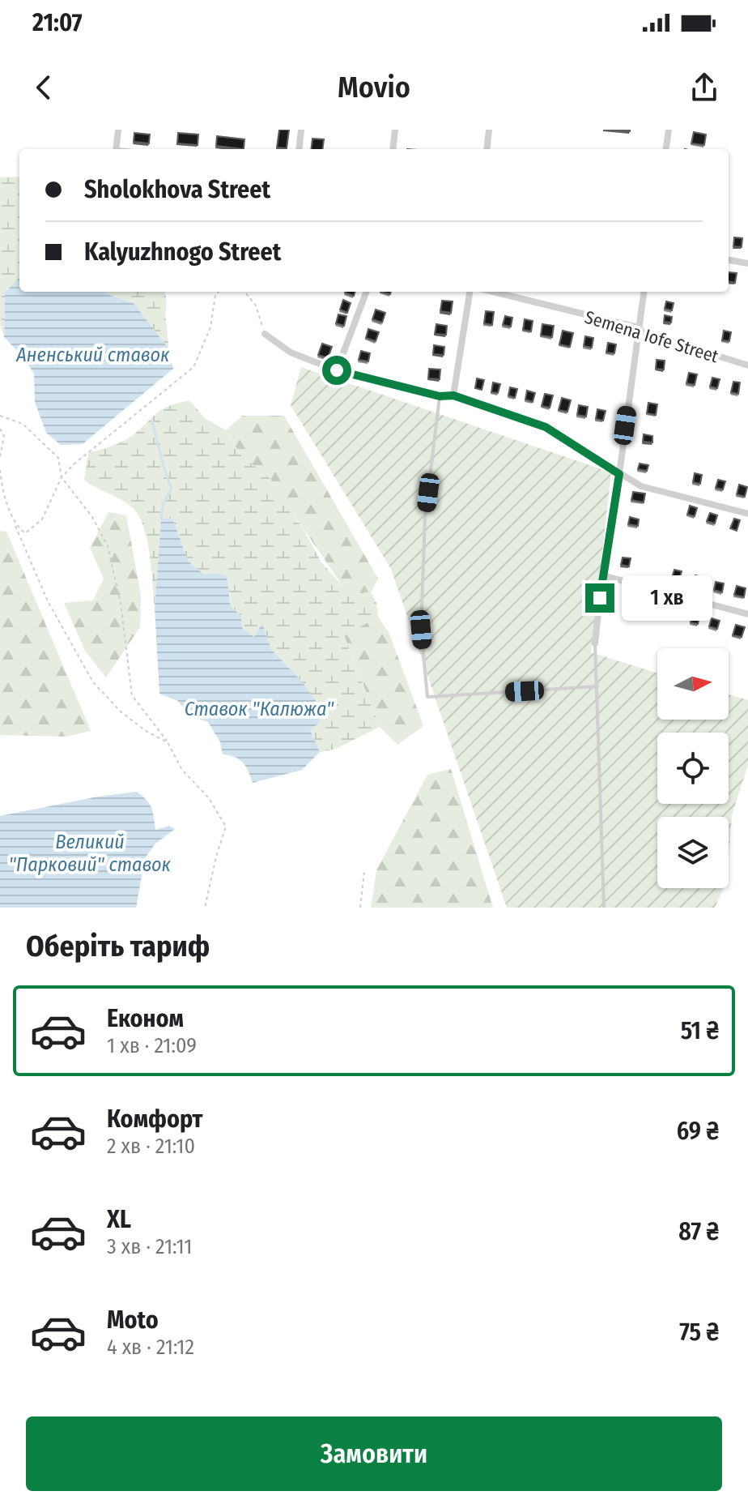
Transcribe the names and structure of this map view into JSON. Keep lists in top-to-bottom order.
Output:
{
  "streets": {
    "street": ["Semena Iofe Street"]
  },
  "water": ["Аненський ставок", "Ставок \"Калюжа\"", "Великий \"Парковий\" ставок"],
  "north": "right",
  "page": {
    "status": "21:07",
    "header": "Movio",
    "banner": ["Sholokhova Street", "Kalyuzhnogo Street"],
    "bubble": "1 хв",
    "heading": "Оберіть тариф",
    "list": [
      {
        "name": "Економ",
        "note": "1 хв · 21:09",
        "value": "51 ₴"
      },
      {
        "name": "Комфорт",
        "note": "2 хв · 21:10",
        "value": "69 ₴"
      },
      {
        "name": "XL",
        "note": "3 хв · 21:11",
        "value": "87 ₴"
      },
      {
        "name": "Moto",
        "note": "4 хв · 21:12",
        "value": "75 ₴"
      }
    ],
    "buttons": "Замовити"
  }
}
